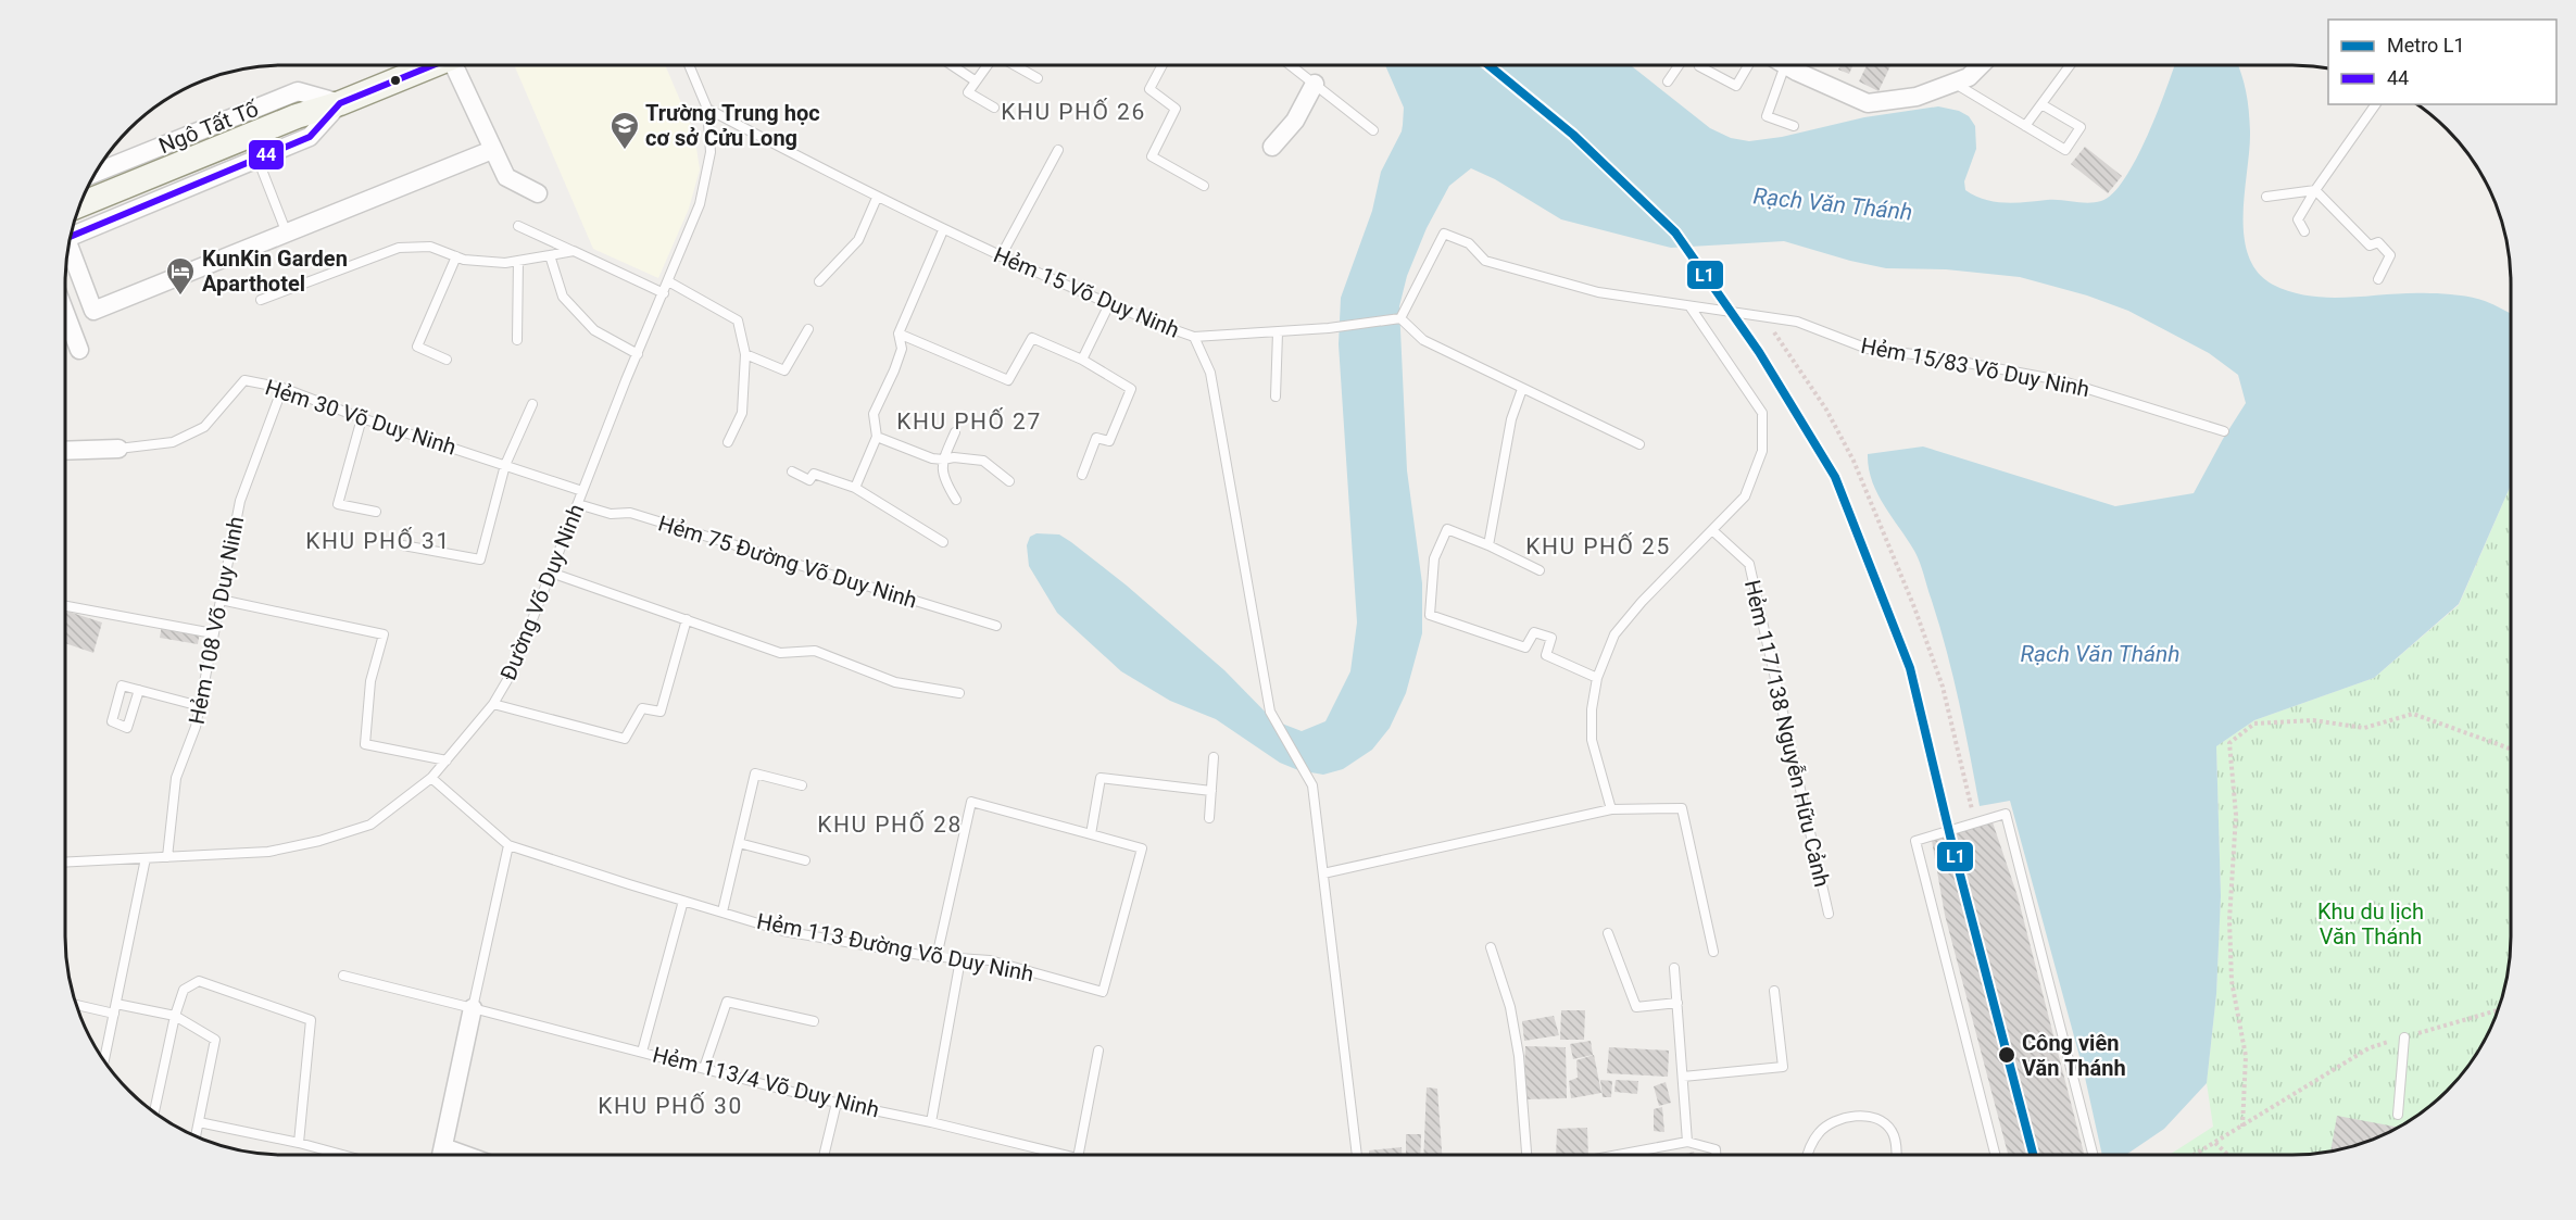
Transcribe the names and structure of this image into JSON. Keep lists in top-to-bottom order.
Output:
{
  "streets": {
    "street": ["Ngô Tất Tố"],
    "lane": [
      "Hẻm 15 Võ Duy Ninh",
      "Hẻm 15/83 Võ Duy Ninh",
      "Hẻm 30 Võ Duy Ninh",
      "Hẻm 75 Đường Võ Duy Ninh",
      "Đường Võ Duy Ninh",
      "Hẻm 108 Võ Duy Ninh",
      "Hẻm 117/138 Nguyễn Hữu Cảnh",
      "Hẻm 113 Đường Võ Duy Ninh",
      "Hẻm 113/4 Võ Duy Ninh"
    ]
  },
  "crossings": [
    ["Hẻm 15 Võ Duy Ninh", "Đường Võ Duy Ninh"],
    ["Hẻm 30 Võ Duy Ninh", "Đường Võ Duy Ninh"],
    ["Hẻm 30 Võ Duy Ninh", "Hẻm 108 Võ Duy Ninh"],
    ["Hẻm 75 Đường Võ Duy Ninh", "Đường Võ Duy Ninh"],
    ["Đường Võ Duy Ninh", "Hẻm 108 Võ Duy Ninh"],
    ["Đường Võ Duy Ninh", "Hẻm 113 Đường Võ Duy Ninh"]
  ],
  "districts": [
    "KHU PHỐ 26",
    "KHU PHỐ 27",
    "KHU PHỐ 31",
    "KHU PHỐ 25",
    "KHU PHỐ 28",
    "KHU PHỐ 30"
  ],
  "water": ["Rạch Văn Thánh"],
  "parks": ["Khu du lịch Văn Thánh"],
  "places": {
    "school or university": ["Trường Trung học cơ sở Cửu Long"],
    "hotel": ["KunKin Garden Aparthotel"],
    "other": ["Công viên Văn Thánh"]
  },
  "lines": ["metro line L1", "transit line 44"],
  "legend": ["Metro L1", "44"]
}
